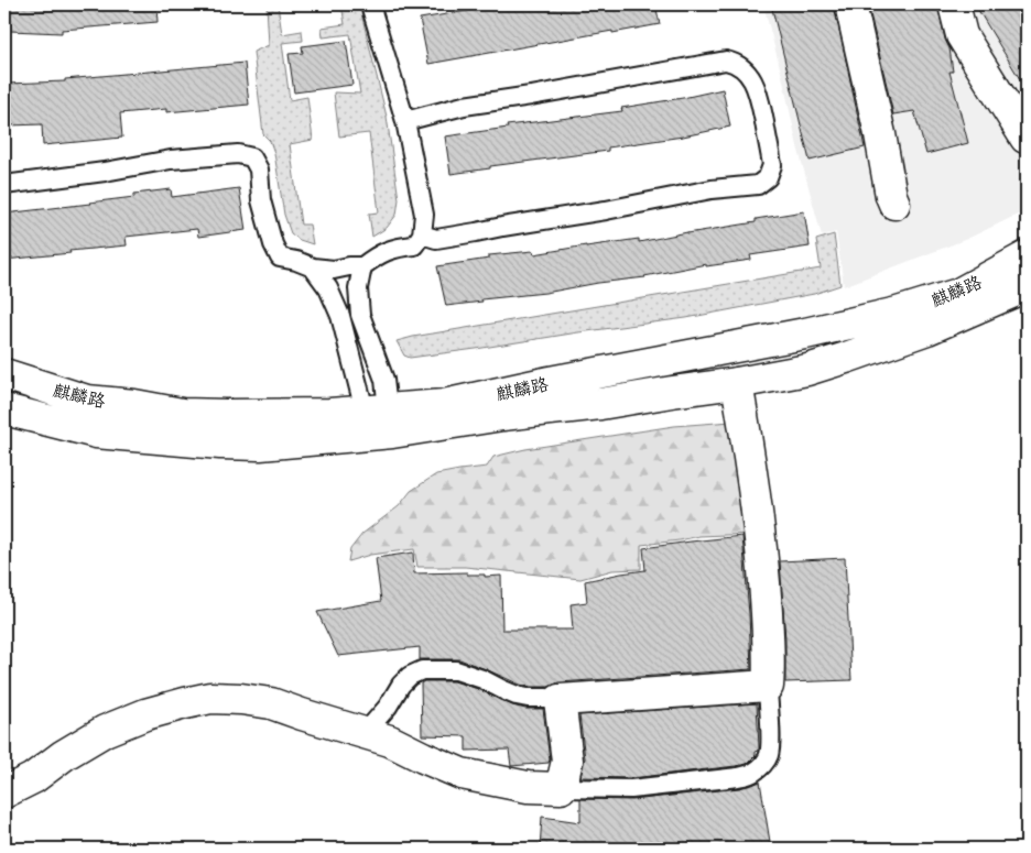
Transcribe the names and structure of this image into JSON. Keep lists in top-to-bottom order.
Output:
{
  "streets": {
    "main road": ["麒麟路"]
  }
}
